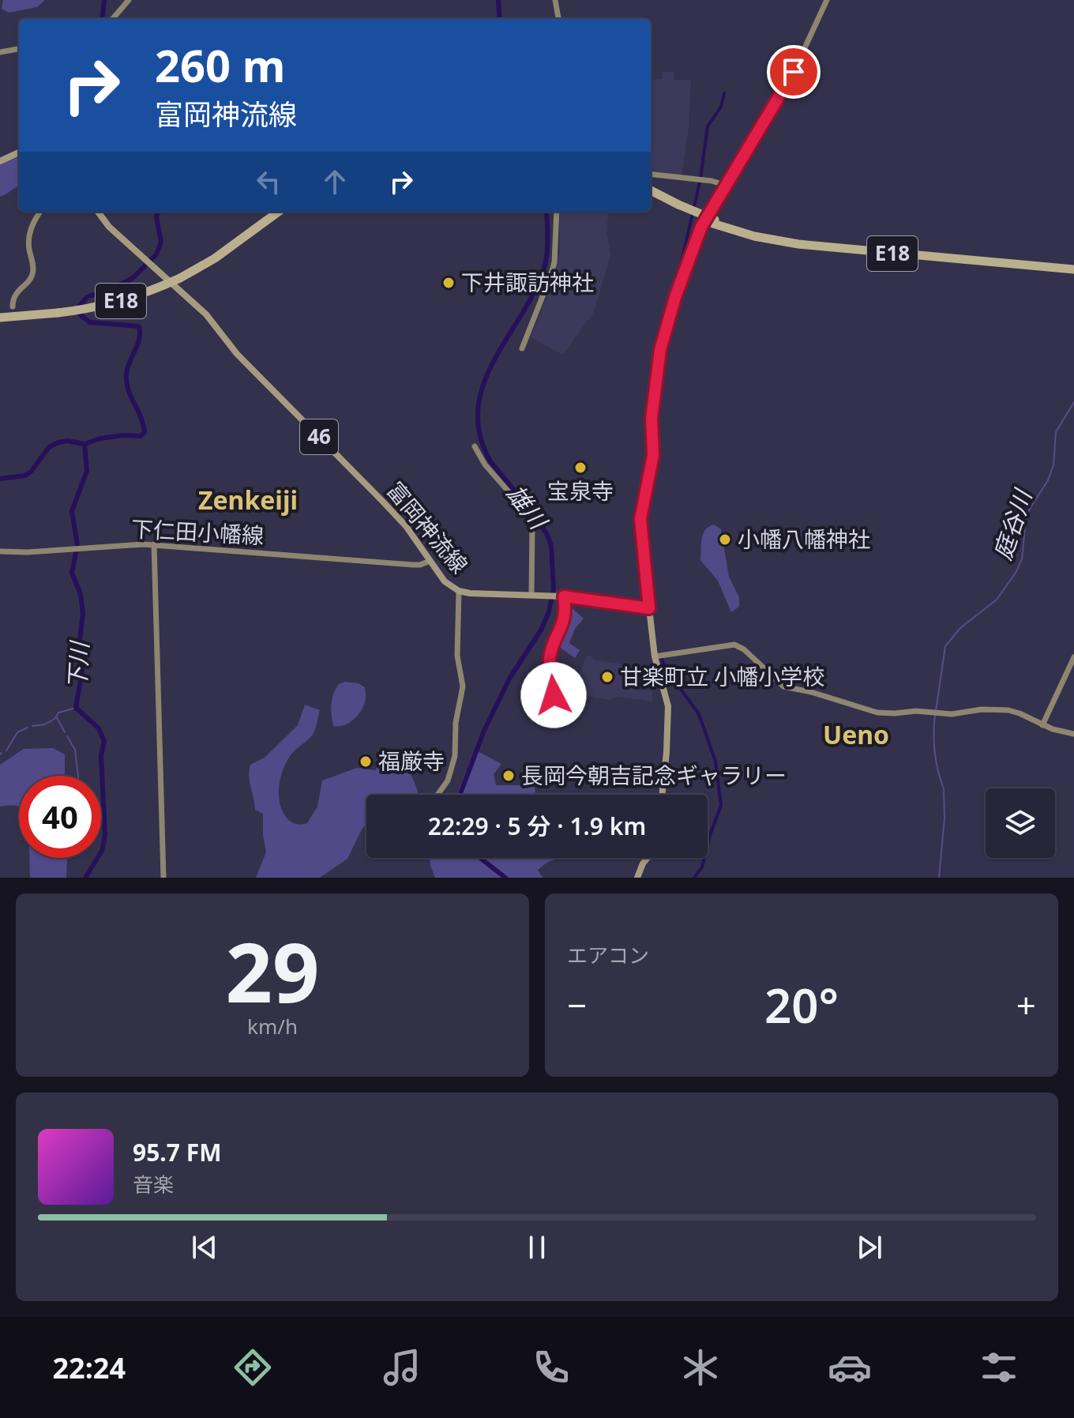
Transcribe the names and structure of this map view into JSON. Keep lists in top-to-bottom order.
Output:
{
  "streets": {
    "highway": ["E18"],
    "main road": ["46", "富岡神流線", "下仁田小幡線"]
  },
  "crossings": [
    ["富岡神流線", "下仁田小幡線"]
  ],
  "districts": ["Zenkeiji", "Ueno"],
  "water": ["雄川", "庭谷川", "下川"],
  "places": [
    "下井諏訪神社",
    "宝泉寺",
    "小幡八幡神社",
    "甘楽町立 小幡小学校",
    "福厳寺",
    "長岡今朝吉記念ギャラリー"
  ],
  "page": {
    "turn": ["260 m", "富岡神流線"],
    "limit": "40",
    "trip": "22:29 · 5 分 · 1.9 km",
    "tile": [
      ["29", "km/h"],
      "エアコン"
    ],
    "heat": ["−", "20°", "+"],
    "song": ["95.7 FM", "音楽"],
    "tabs": "22:24"
  }
}
